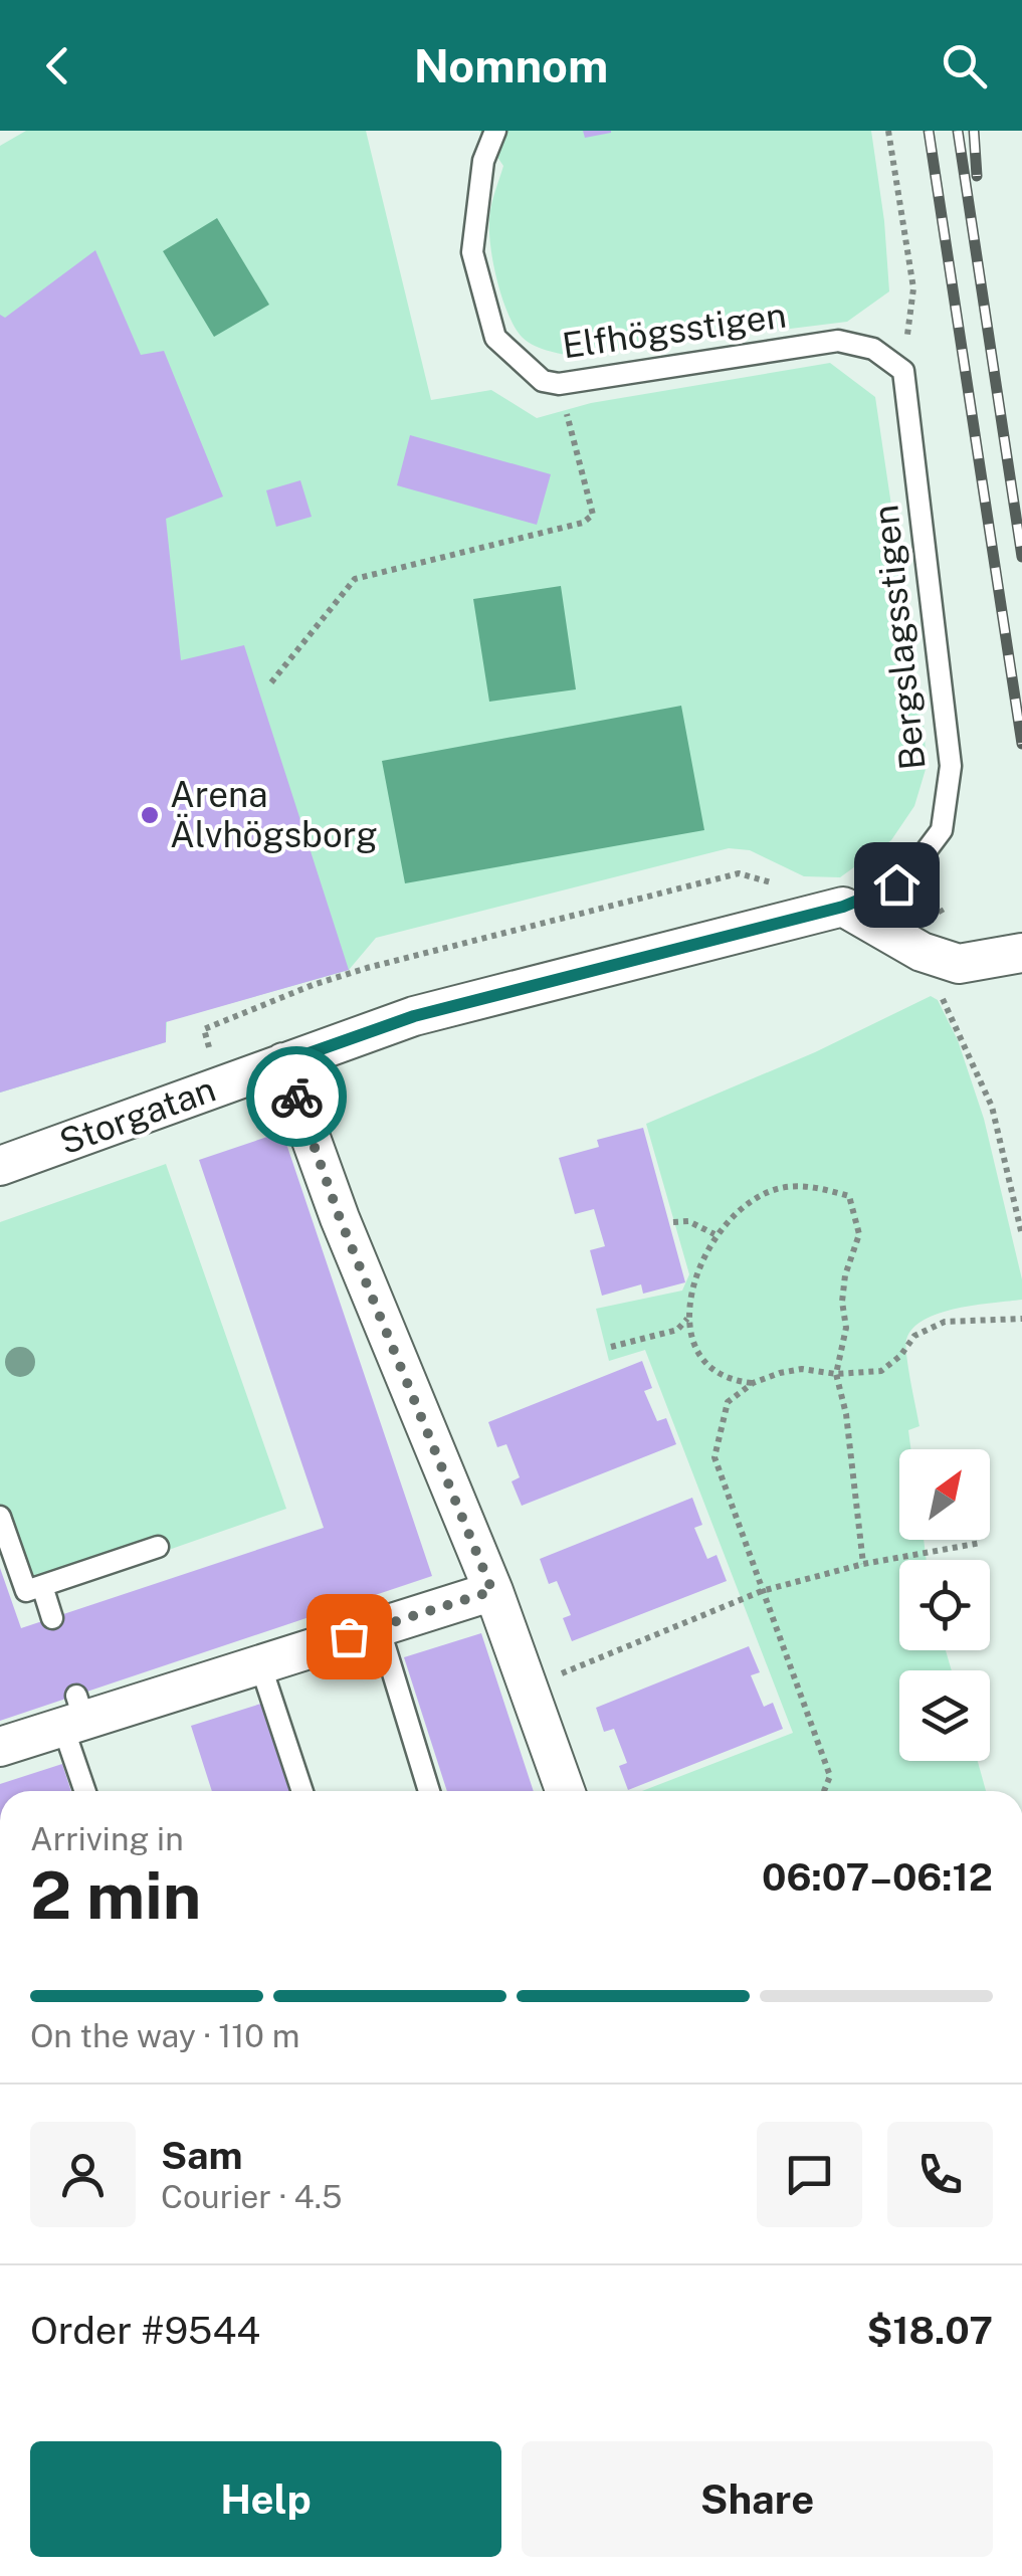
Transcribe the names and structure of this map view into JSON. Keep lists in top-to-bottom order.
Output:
{
  "streets": {
    "street": ["Storgatan"],
    "lane": ["Elfhögsstigen", "Bergslagsstigen"]
  },
  "crossings": [
    ["Elfhögsstigen", "Bergslagsstigen"],
    ["Bergslagsstigen", "Storgatan"]
  ],
  "places": ["Arena Älvhögsborg"],
  "north": "top right",
  "page": {
    "header": "Nomnom",
    "heading": ["2 min", "Arriving in", "06:07–06:12"],
    "panel": [
      "Sam",
      "Courier · 4.5",
      "Order #9544",
      "$18.07"
    ],
    "bar": "On the way · 110 m",
    "buttons": ["Help", "Share"]
  }
}
